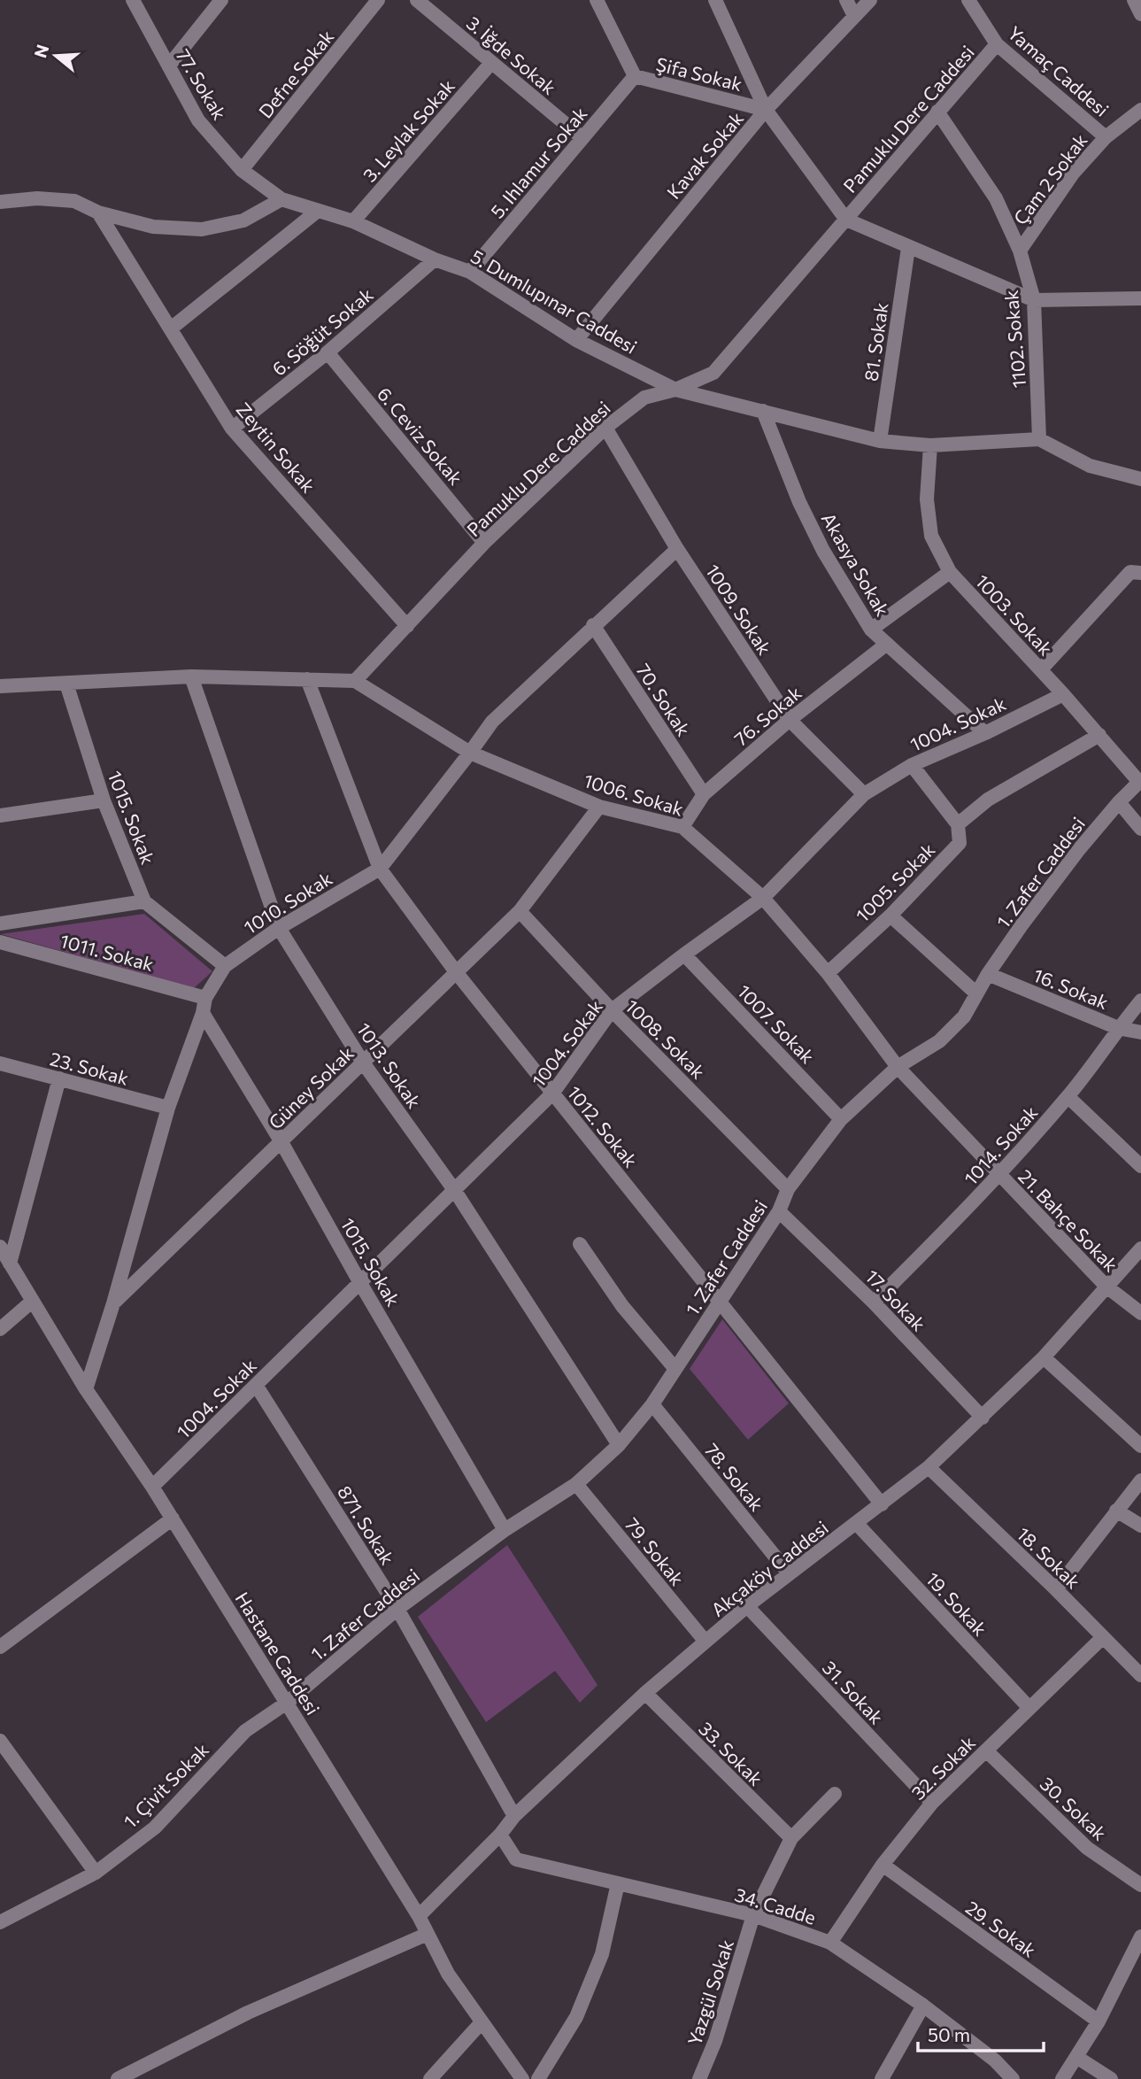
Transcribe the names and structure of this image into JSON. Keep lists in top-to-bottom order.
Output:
{
  "streets": {
    "street": [
      "3. İğde Sokak",
      "Yamaç Caddesi",
      "Defne Sokak",
      "Şifa Sokak",
      "77. Sokak",
      "Pamuklu Dere Caddesi",
      "3. Leylak Sokak",
      "Kavak Sokak",
      "5. Ihlamur Sokak",
      "Çam 2 Sokak",
      "5. Dumlupınar Caddesi",
      "6. Söğüt Sokak",
      "1102. Sokak",
      "81. Sokak",
      "6. Ceviz Sokak",
      "Zeytin Sokak",
      "Akasya Sokak",
      "1009. Sokak",
      "1003. Sokak",
      "70. Sokak",
      "76. Sokak",
      "1004. Sokak",
      "1006. Sokak",
      "1015. Sokak",
      "1. Zafer Caddesi",
      "1005. Sokak",
      "1010. Sokak",
      "1011. Sokak",
      "16. Sokak",
      "1007. Sokak",
      "1008. Sokak",
      "1013. Sokak",
      "23. Sokak",
      "Güney Sokak",
      "1012. Sokak",
      "1014. Sokak",
      "21. Bahçe Sokak",
      "17. Sokak",
      "78. Sokak",
      "871. Sokak",
      "79. Sokak",
      "18. Sokak",
      "Akçaköy Caddesi",
      "19. Sokak",
      "Hastane Caddesi",
      "31. Sokak",
      "33. Sokak",
      "32. Sokak",
      "1. Çivit Sokak",
      "30. Sokak",
      "34. Cadde",
      "29. Sokak",
      "Yazgül Sokak"
    ]
  },
  "crossings": [
    ["3. İğde Sokak", "3. Leylak Sokak"],
    ["3. İğde Sokak", "5. Ihlamur Sokak"],
    ["Yamaç Caddesi", "Pamuklu Dere Caddesi"],
    ["Yamaç Caddesi", "Çam 2 Sokak"],
    ["Defne Sokak", "77. Sokak"],
    ["Şifa Sokak", "Kavak Sokak"],
    ["Şifa Sokak", "5. Ihlamur Sokak"],
    ["77. Sokak", "5. Dumlupınar Caddesi"],
    ["Pamuklu Dere Caddesi", "5. Dumlupınar Caddesi"],
    ["Pamuklu Dere Caddesi", "1102. Sokak"],
    ["Pamuklu Dere Caddesi", "6. Ceviz Sokak"],
    ["Pamuklu Dere Caddesi", "Zeytin Sokak"],
    ["Pamuklu Dere Caddesi", "1009. Sokak"],
    ["Pamuklu Dere Caddesi", "1006. Sokak"],
    ["3. Leylak Sokak", "5. Dumlupınar Caddesi"],
    ["Kavak Sokak", "5. Dumlupınar Caddesi"],
    ["5. Ihlamur Sokak", "5. Dumlupınar Caddesi"],
    ["Çam 2 Sokak", "1102. Sokak"],
    ["5. Dumlupınar Caddesi", "6. Söğüt Sokak"],
    ["5. Dumlupınar Caddesi", "1102. Sokak"],
    ["5. Dumlupınar Caddesi", "81. Sokak"],
    ["5. Dumlupınar Caddesi", "Akasya Sokak"],
    ["5. Dumlupınar Caddesi", "1003. Sokak"],
    ["6. Söğüt Sokak", "6. Ceviz Sokak"],
    ["6. Söğüt Sokak", "Zeytin Sokak"],
    ["Akasya Sokak", "76. Sokak"],
    ["Akasya Sokak", "1004. Sokak"],
    ["1009. Sokak", "76. Sokak"],
    ["1009. Sokak", "1004. Sokak"],
    ["1009. Sokak", "1010. Sokak"],
    ["1003. Sokak", "1004. Sokak"],
    ["1003. Sokak", "1. Zafer Caddesi"],
    ["70. Sokak", "76. Sokak"],
    ["70. Sokak", "1010. Sokak"],
    ["76. Sokak", "1006. Sokak"],
    ["1004. Sokak", "1006. Sokak"],
    ["1004. Sokak", "1015. Sokak"],
    ["1004. Sokak", "1007. Sokak"],
    ["1004. Sokak", "1008. Sokak"],
    ["1004. Sokak", "1013. Sokak"],
    ["1004. Sokak", "1012. Sokak"],
    ["1004. Sokak", "871. Sokak"],
    ["1004. Sokak", "Hastane Caddesi"],
    ["1006. Sokak", "1. Zafer Caddesi"],
    ["1006. Sokak", "1005. Sokak"],
    ["1006. Sokak", "1010. Sokak"],
    ["1006. Sokak", "Güney Sokak"],
    ["1006. Sokak", "21. Bahçe Sokak"],
    ["1015. Sokak", "1. Zafer Caddesi"],
    ["1015. Sokak", "1010. Sokak"],
    ["1015. Sokak", "1011. Sokak"],
    ["1015. Sokak", "Güney Sokak"],
    ["1. Zafer Caddesi", "16. Sokak"],
    ["1. Zafer Caddesi", "1007. Sokak"],
    ["1. Zafer Caddesi", "1008. Sokak"],
    ["1. Zafer Caddesi", "1013. Sokak"],
    ["1. Zafer Caddesi", "1012. Sokak"],
    ["1. Zafer Caddesi", "21. Bahçe Sokak"],
    ["1. Zafer Caddesi", "17. Sokak"],
    ["1. Zafer Caddesi", "78. Sokak"],
    ["1. Zafer Caddesi", "871. Sokak"],
    ["1. Zafer Caddesi", "79. Sokak"],
    ["1. Zafer Caddesi", "Hastane Caddesi"],
    ["1. Zafer Caddesi", "1. Çivit Sokak"],
    ["1010. Sokak", "1011. Sokak"],
    ["1010. Sokak", "1013. Sokak"],
    ["1010. Sokak", "23. Sokak"],
    ["1010. Sokak", "Güney Sokak"],
    ["1010. Sokak", "1012. Sokak"],
    ["1010. Sokak", "Hastane Caddesi"],
    ["16. Sokak", "1014. Sokak"],
    ["1008. Sokak", "Güney Sokak"],
    ["1013. Sokak", "Güney Sokak"],
    ["Güney Sokak", "1012. Sokak"],
    ["1012. Sokak", "Akçaköy Caddesi"],
    ["1014. Sokak", "21. Bahçe Sokak"],
    ["1014. Sokak", "17. Sokak"],
    ["21. Bahçe Sokak", "Akçaköy Caddesi"],
    ["17. Sokak", "Akçaköy Caddesi"],
    ["78. Sokak", "Akçaköy Caddesi"],
    ["871. Sokak", "Akçaköy Caddesi"],
    ["79. Sokak", "Akçaköy Caddesi"],
    ["18. Sokak", "Akçaköy Caddesi"],
    ["18. Sokak", "32. Sokak"],
    ["Akçaköy Caddesi", "19. Sokak"],
    ["Akçaköy Caddesi", "Hastane Caddesi"],
    ["Akçaköy Caddesi", "31. Sokak"],
    ["Akçaköy Caddesi", "33. Sokak"],
    ["Akçaköy Caddesi", "34. Cadde"],
    ["19. Sokak", "32. Sokak"],
    ["Hastane Caddesi", "1. Çivit Sokak"],
    ["31. Sokak", "32. Sokak"],
    ["32. Sokak", "30. Sokak"],
    ["32. Sokak", "34. Cadde"],
    ["32. Sokak", "29. Sokak"],
    ["34. Cadde", "Yazgül Sokak"]
  ],
  "scale_bar": "50 m",
  "north": "left"
}
